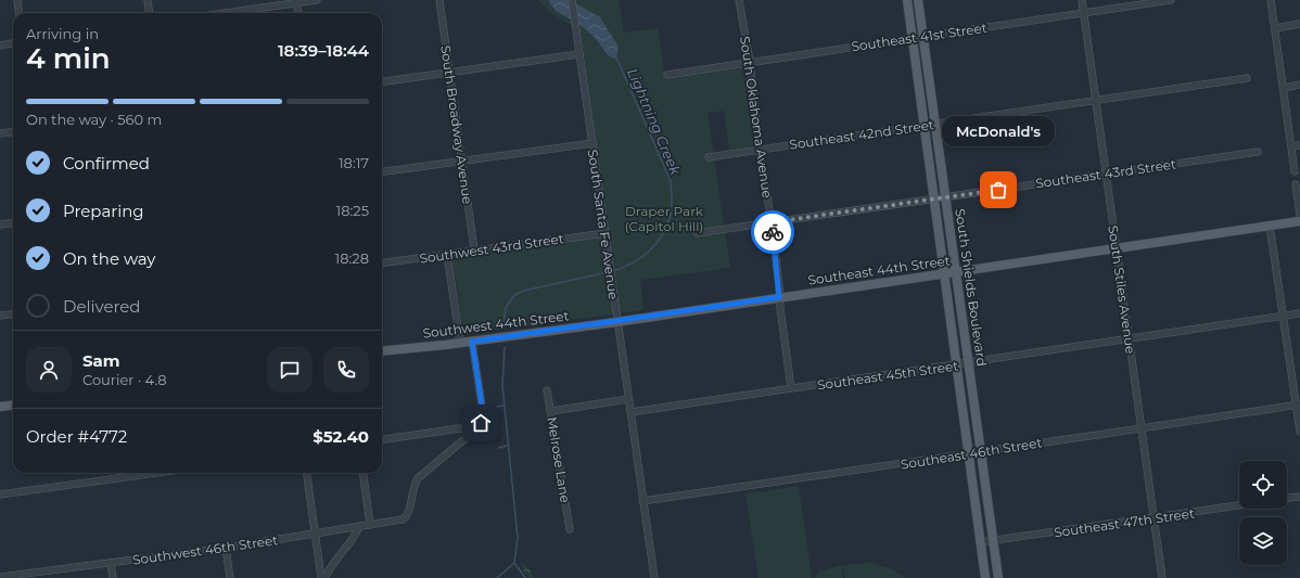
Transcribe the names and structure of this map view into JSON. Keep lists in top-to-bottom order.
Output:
{
  "streets": {
    "main road": ["Southeast 44th Street", "South Shields Boulevard", "Southwest 44th Street"],
    "street": [
      "Southeast 41st Street",
      "South Oklahoma Avenue",
      "South Broadway Avenue",
      "Southeast 42nd Street",
      "Southeast 43rd Street",
      "South Santa Fe Avenue",
      "Southwest 43rd Street",
      "South Stiles Avenue",
      "Southeast 45th Street",
      "Southeast 46th Street",
      "Melrose Lane",
      "Southeast 47th Street",
      "Southwest 46th Street"
    ]
  },
  "crossings": [
    ["Southeast 41st Street", "South Oklahoma Avenue"],
    ["Southeast 41st Street", "South Shields Boulevard"],
    ["Southeast 41st Street", "South Stiles Avenue"],
    ["South Oklahoma Avenue", "Southeast 42nd Street"],
    ["South Oklahoma Avenue", "Southeast 43rd Street"],
    ["South Oklahoma Avenue", "Southeast 44th Street"],
    ["South Oklahoma Avenue", "Southeast 45th Street"],
    ["South Broadway Avenue", "Southwest 43rd Street"],
    ["Southeast 42nd Street", "South Shields Boulevard"],
    ["Southeast 42nd Street", "South Stiles Avenue"],
    ["Southeast 43rd Street", "South Shields Boulevard"],
    ["Southeast 43rd Street", "South Stiles Avenue"],
    ["South Santa Fe Avenue", "Southwest 43rd Street"],
    ["South Santa Fe Avenue", "Southeast 44th Street"],
    ["South Santa Fe Avenue", "Southwest 44th Street"],
    ["South Santa Fe Avenue", "Southeast 45th Street"],
    ["South Santa Fe Avenue", "Southeast 46th Street"],
    ["Southeast 44th Street", "South Shields Boulevard"],
    ["Southeast 44th Street", "South Stiles Avenue"],
    ["Southeast 44th Street", "Southwest 44th Street"],
    ["South Shields Boulevard", "Southeast 45th Street"],
    ["South Shields Boulevard", "Southeast 46th Street"],
    ["South Shields Boulevard", "Southeast 47th Street"],
    ["South Stiles Avenue", "Southeast 45th Street"],
    ["South Stiles Avenue", "Southeast 46th Street"],
    ["South Stiles Avenue", "Southeast 47th Street"]
  ],
  "water": ["Lightning Creek"],
  "parks": ["Draper Park (Capitol Hill)"],
  "places": ["McDonald's"],
  "page": {
    "heading": ["4 min", "Arriving in", "18:39–18:44"],
    "panel": [
      "Sam",
      "Courier · 4.8",
      "Order #4772",
      "$52.40"
    ],
    "bar": "On the way · 560 m",
    "bubble": "McDonald's",
    "list": [
      ["Confirmed", "18:17"],
      ["Preparing", "18:25"],
      ["On the way", "18:28"],
      "Delivered"
    ]
  }
}
